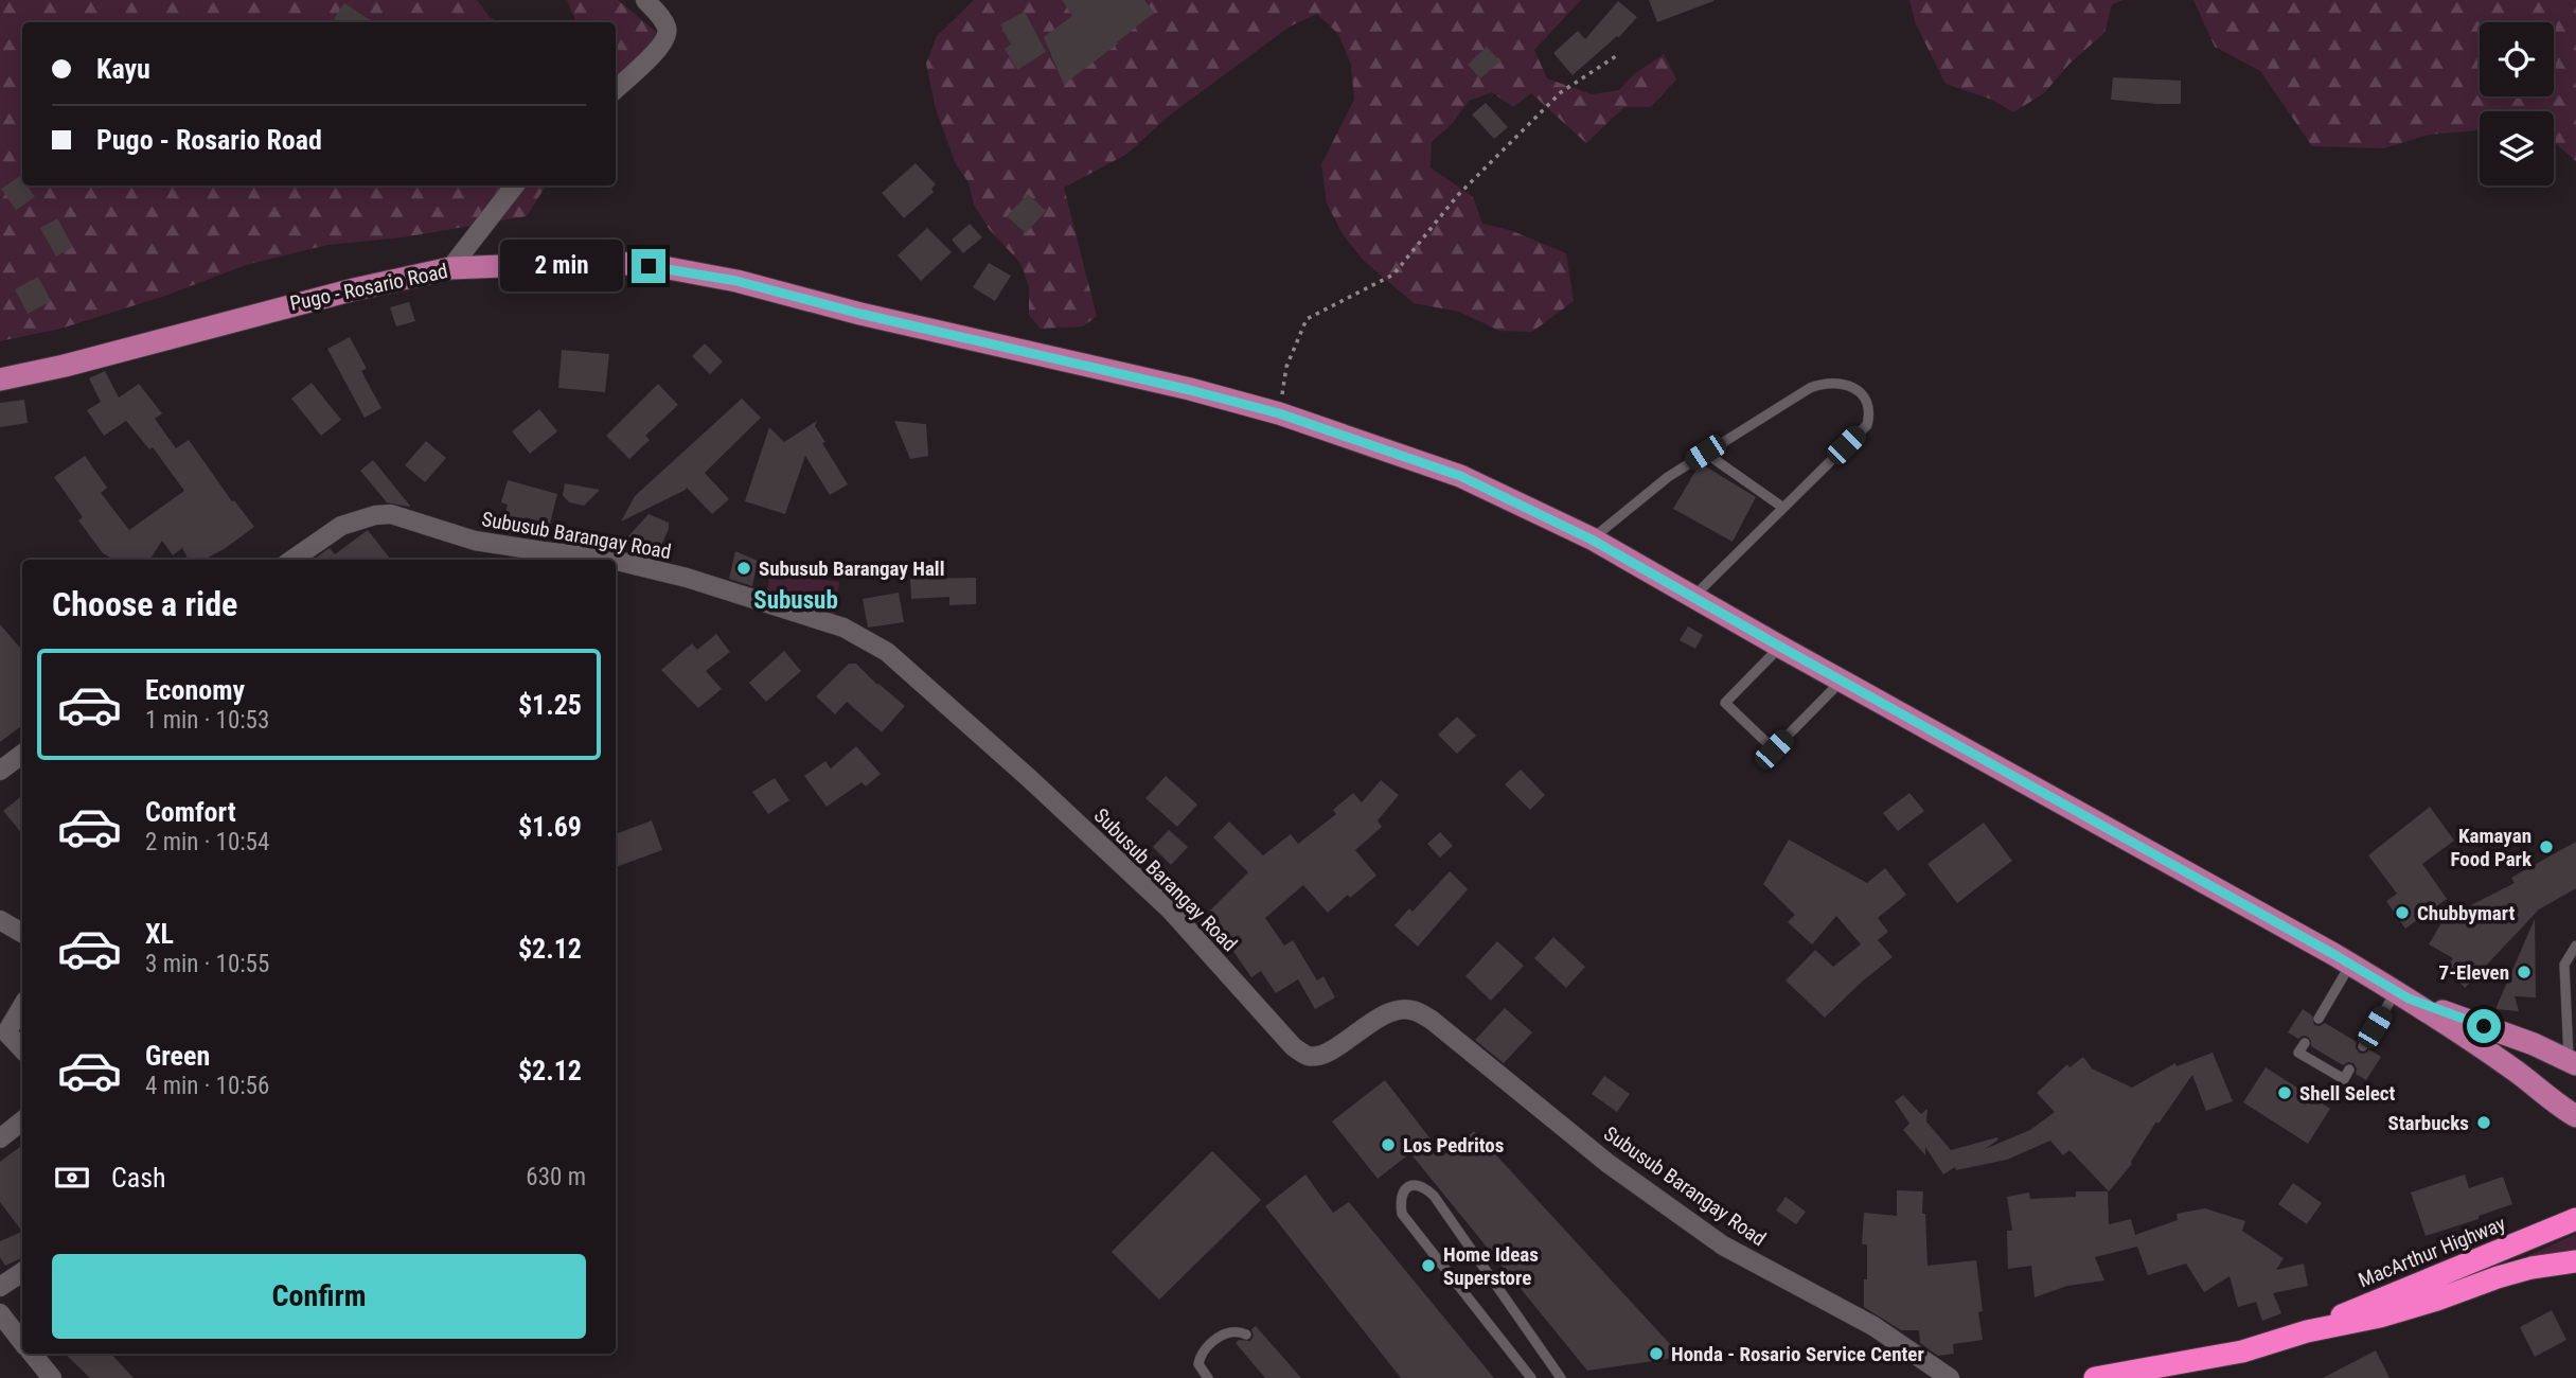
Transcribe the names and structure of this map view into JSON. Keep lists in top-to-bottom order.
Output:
{
  "streets": {
    "highway": ["MacArthur Highway"],
    "main road": ["Pugo - Rosario Road"],
    "street": ["Subusub Barangay Road"]
  },
  "districts": ["Subusub"],
  "places": [
    "Subusub Barangay Hall",
    "Kamayan Food Park",
    "Chubbymart",
    "7-Eleven",
    "Shell Select",
    "Starbucks",
    "Los Pedritos",
    "Home Ideas Superstore",
    "Honda - Rosario Service Center"
  ],
  "page": {
    "banner": ["Kayu", "Pugo - Rosario Road"],
    "bubble": "2 min",
    "heading": "Choose a ride",
    "list": [
      {
        "name": "Economy",
        "note": "1 min · 10:53",
        "value": "$1.25"
      },
      {
        "name": "Comfort",
        "note": "2 min · 10:54",
        "value": "$1.69"
      },
      {
        "name": "XL",
        "note": "3 min · 10:55",
        "value": "$2.12"
      },
      {
        "name": "Green",
        "note": "4 min · 10:56",
        "value": "$2.12"
      }
    ],
    "pay": ["Cash", "630 m"],
    "buttons": "Confirm"
  }
}
